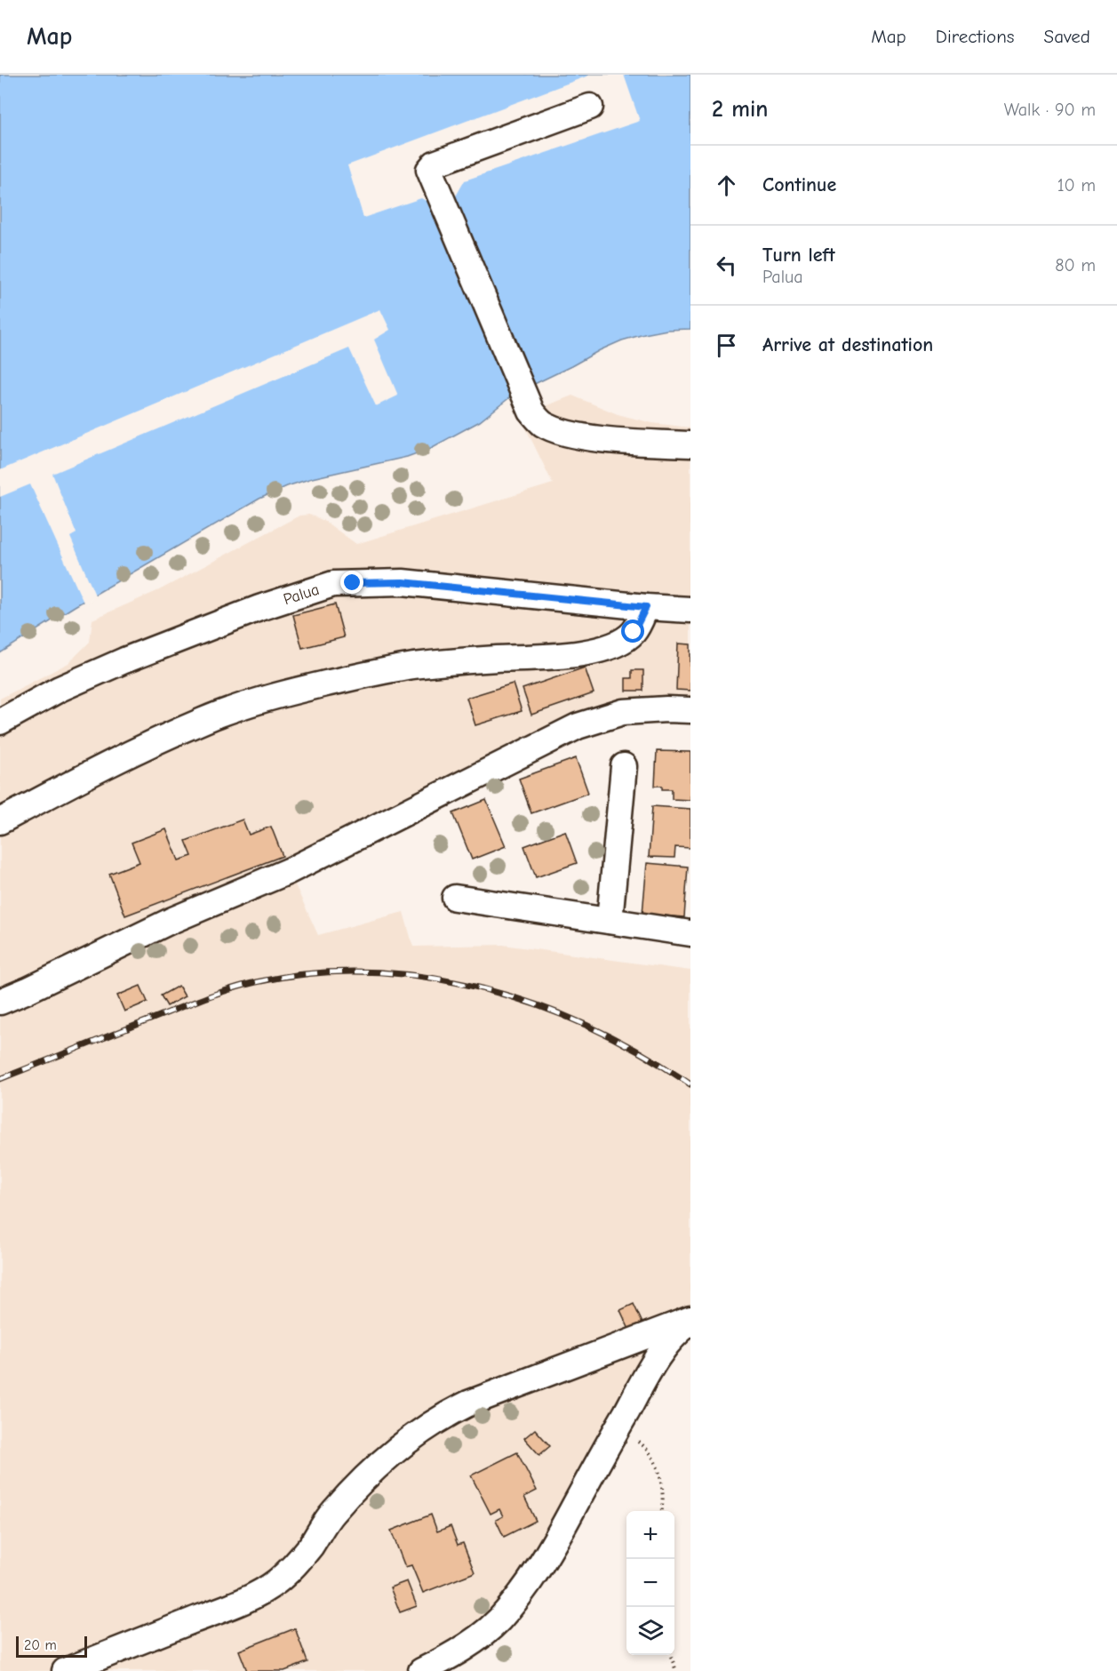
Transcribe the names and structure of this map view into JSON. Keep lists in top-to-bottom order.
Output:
{
  "streets": {
    "street": ["Palua"]
  },
  "scale_bar": "20 m",
  "page": {
    "header": "Map",
    "nav": ["Map", "Directions", "Saved"],
    "heading": ["2 min", "Walk · 90 m"],
    "list": [
      ["Continue", "10 m"],
      ["Turn left", "Palua", "80 m"],
      "Arrive at destination"
    ],
    "map_buttons": ["+", "−"],
    "scale": "20 m"
  }
}
